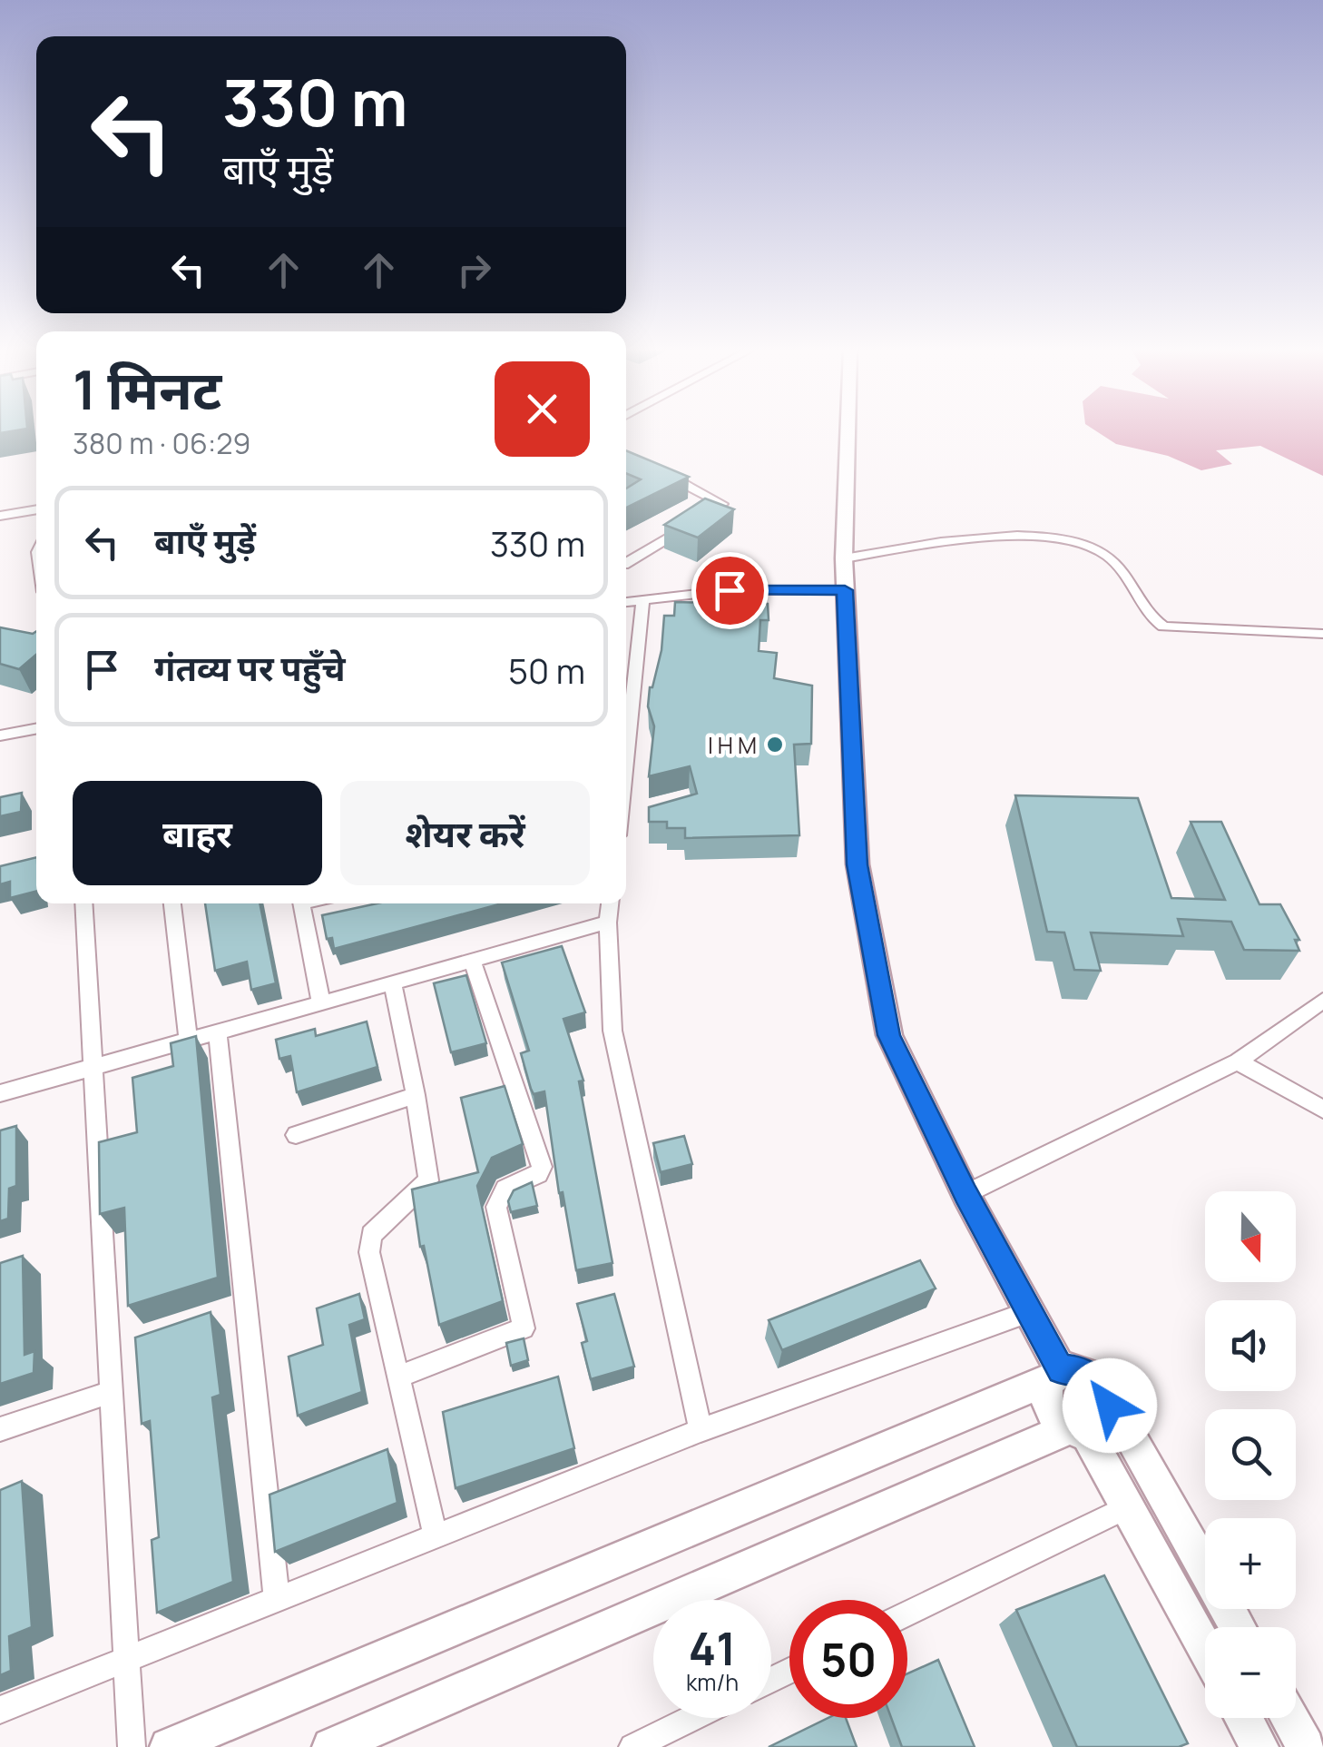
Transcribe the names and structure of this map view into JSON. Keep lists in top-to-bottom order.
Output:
{
  "places": ["I H M"],
  "north": "bottom",
  "page": {
    "turn": ["330 m", "बाएँ मुड़ें"],
    "heading": ["1 मिनट", "380 m · 06:29"],
    "list": [
      {
        "name": "बाएँ मुड़ें",
        "value": "330 m"
      },
      {
        "name": "गंतव्य पर पहुँचे",
        "value": "50 m"
      }
    ],
    "buttons": ["बाहर", "शेयर करें"],
    "map_buttons": ["+", "−"],
    "speed": "41 km/h",
    "limit": "50"
  }
}
